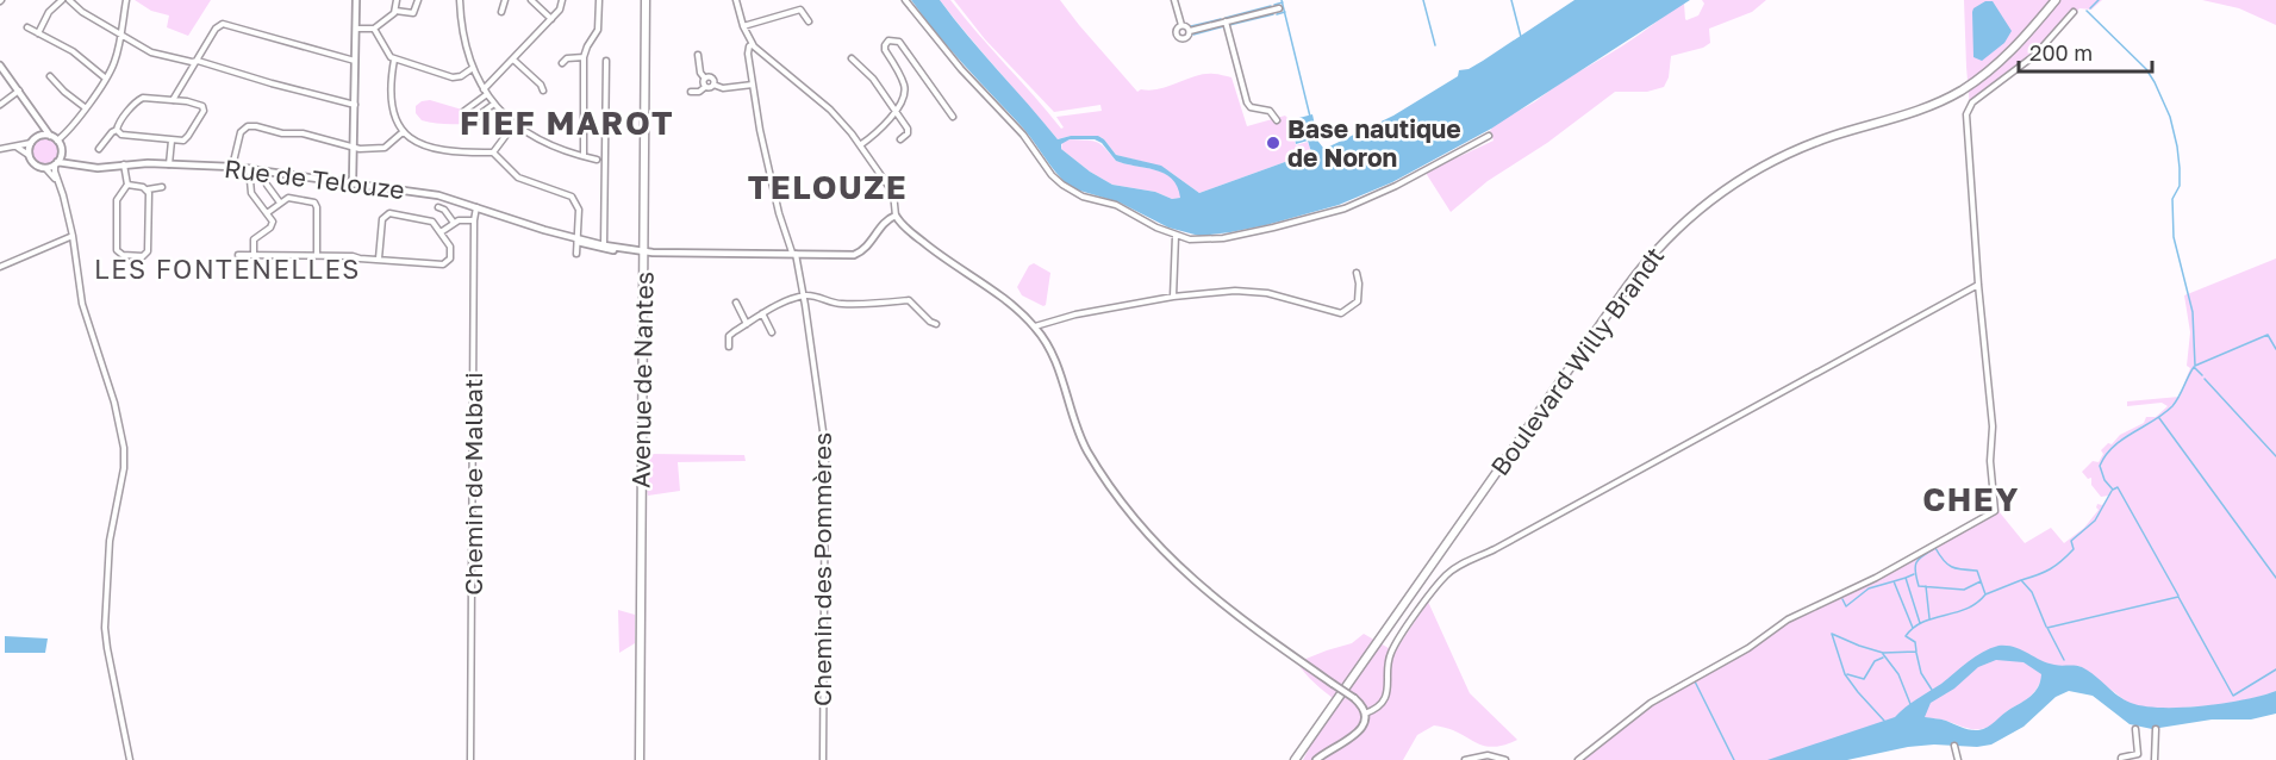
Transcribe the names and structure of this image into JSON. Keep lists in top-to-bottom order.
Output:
{
  "streets": {
    "main road": ["Boulevard Willy Brandt", "Avenue de Nantes"],
    "street": ["Rue de Telouze", "Chemin de Malbati", "Chemin des Pommères"]
  },
  "crossings": [
    ["Rue de Telouze", "Avenue de Nantes"],
    ["Rue de Telouze", "Chemin de Malbati"],
    ["Rue de Telouze", "Chemin des Pommères"]
  ],
  "districts": [
    "FIEF MAROT",
    "TELOUZE",
    "LES FONTENELLES",
    "CHEY"
  ],
  "places": ["Base nautique de Noron"],
  "scale_bar": "200 m"
}
